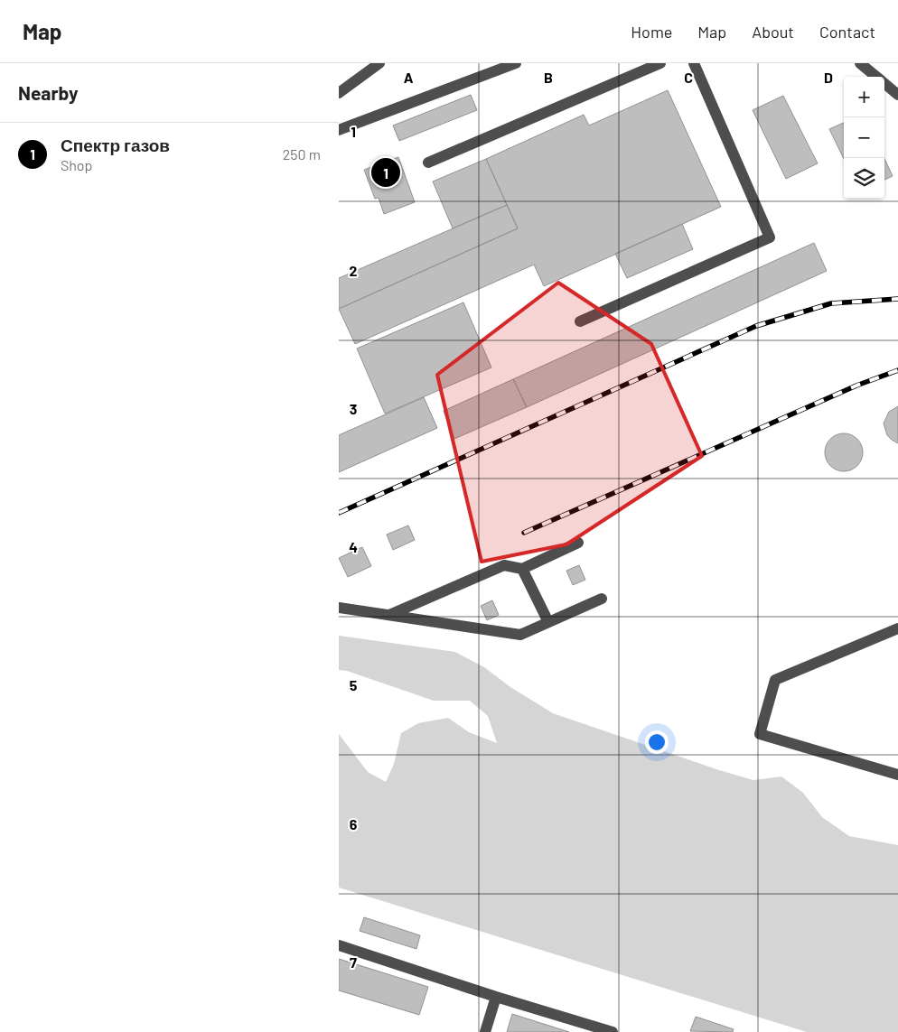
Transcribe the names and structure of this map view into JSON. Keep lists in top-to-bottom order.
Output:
{
  "page": {
    "header": "Map",
    "nav": [
      "Home",
      "Map",
      "About",
      "Contact"
    ],
    "heading": "Nearby",
    "map_buttons": ["+", "−"],
    "list": [
      {
        "mark": "1",
        "name": "Спектр газов",
        "note": "Shop",
        "value": "250 m"
      }
    ],
    "pins": "1"
  },
  "grid": {
    "columns": [
      "A",
      "B",
      "C",
      "D"
    ],
    "rows": [
      "1",
      "2",
      "3",
      "4",
      "5",
      "6",
      "7"
    ]
  }
}
